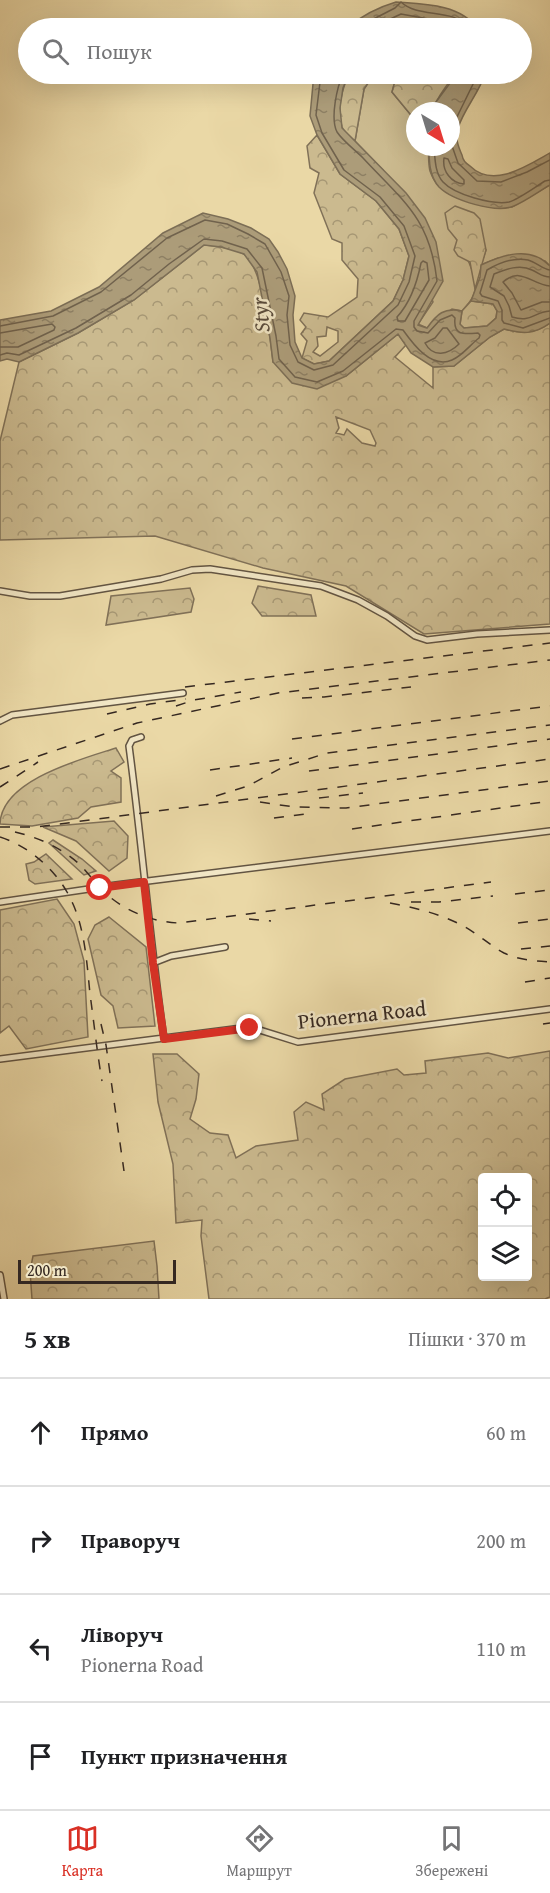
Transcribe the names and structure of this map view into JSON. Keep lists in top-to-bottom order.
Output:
{
  "streets": {
    "street": ["Pionerna Road"]
  },
  "water": ["Styr"],
  "scale_bar": "200 m",
  "north": "bottom right",
  "page": {
    "search": "Пошук",
    "scale": "200 m",
    "heading": ["5 хв", "Пішки · 370 m"],
    "list": [
      ["Прямо", "60 m"],
      ["Праворуч", "200 m"],
      ["Ліворуч", "Pionerna Road", "110 m"],
      "Пункт призначення"
    ],
    "nav": ["Карта", "Маршрут", "Збережені"]
  }
}
